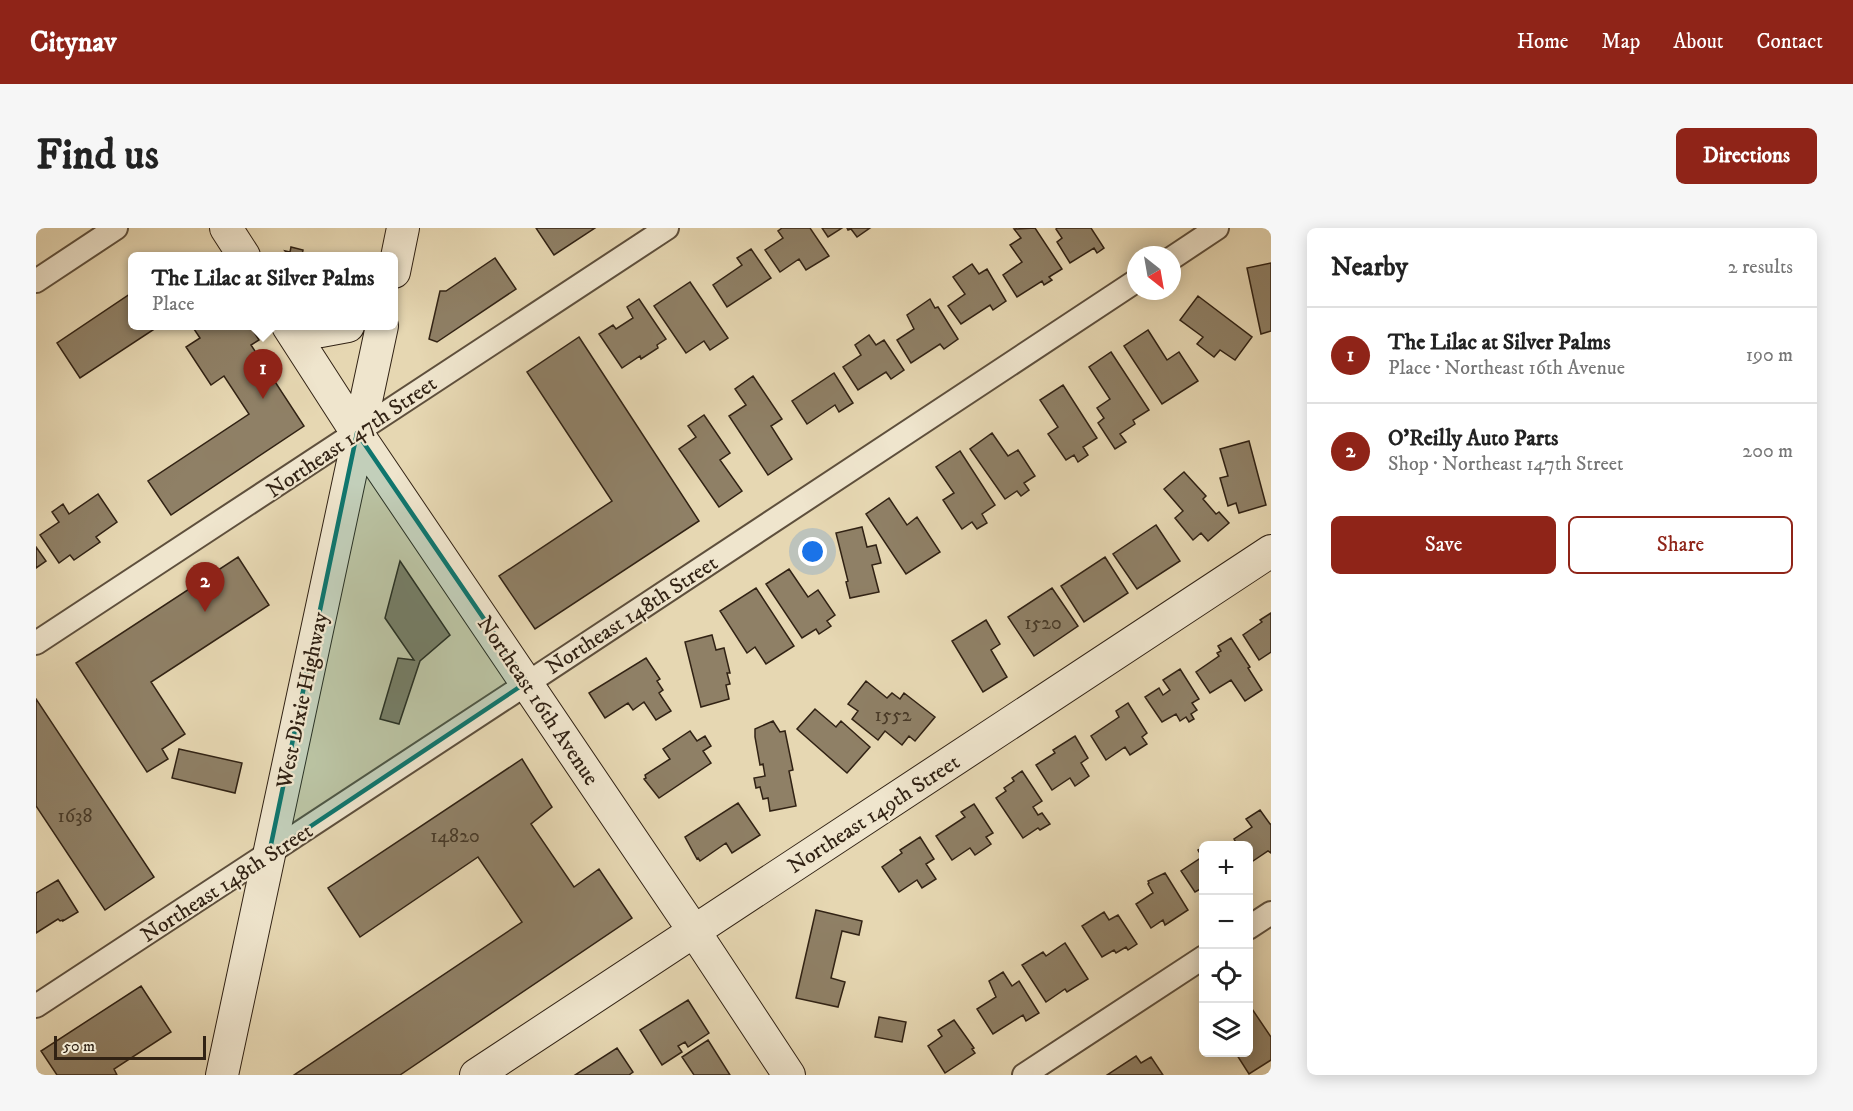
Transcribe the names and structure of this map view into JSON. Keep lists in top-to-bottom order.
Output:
{
  "streets": {
    "street": [
      "Northeast 147th Street",
      "Northeast 148th Street",
      "West Dixie Highway",
      "Northeast 16th Avenue",
      "Northeast 149th Street"
    ]
  },
  "crossings": [
    ["Northeast 147th Street", "West Dixie Highway"],
    ["Northeast 147th Street", "Northeast 16th Avenue"],
    ["Northeast 148th Street", "West Dixie Highway"],
    ["Northeast 148th Street", "Northeast 16th Avenue"],
    ["West Dixie Highway", "Northeast 16th Avenue"],
    ["Northeast 16th Avenue", "Northeast 149th Street"]
  ],
  "house_numbers": [
    "1520",
    "1552",
    "1638",
    "14820"
  ],
  "scale_bar": "50 m",
  "north": "bottom right",
  "page": {
    "header": "Citynav",
    "nav": [
      "Home",
      "Map",
      "About",
      "Contact"
    ],
    "buttons": [
      "Directions",
      ["Save", "Share"]
    ],
    "title": "Find us",
    "heading": ["Nearby", "2 results"],
    "popup": ["The Lilac at Silver Palms", "Place"],
    "list": [
      {
        "mark": "1",
        "name": "The Lilac at Silver Palms",
        "note": "Place · Northeast 16th Avenue",
        "value": "190 m"
      },
      {
        "mark": "2",
        "name": "O'Reilly Auto Parts",
        "note": "Shop · Northeast 147th Street",
        "value": "200 m"
      }
    ],
    "pins": ["1", "2"],
    "map_buttons": ["+", "−"],
    "scale": "50 m"
  }
}
